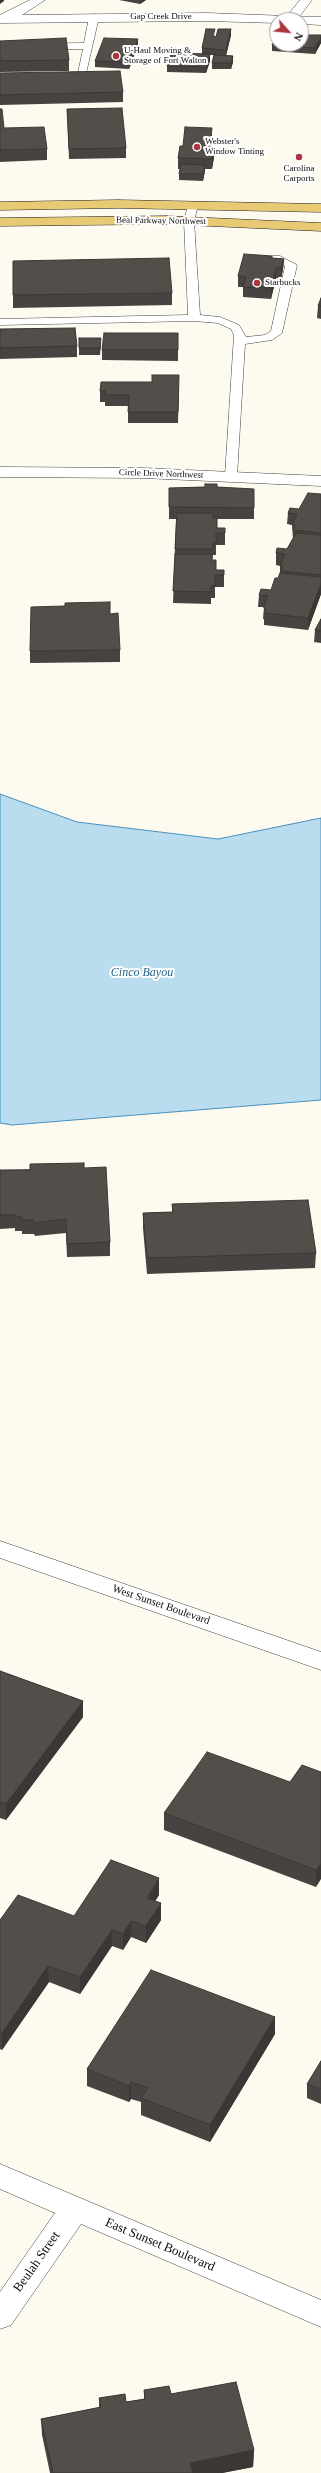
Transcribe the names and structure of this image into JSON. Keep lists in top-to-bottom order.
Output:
{
  "streets": {
    "main road": ["Beal Parkway Northwest"],
    "street": [
      "Gap Creek Drive",
      "Circle Drive Northwest",
      "West Sunset Boulevard",
      "East Sunset Boulevard",
      "Beulah Street"
    ]
  },
  "crossings": [
    ["East Sunset Boulevard", "Beulah Street"]
  ],
  "water": ["Cinco Bayou"],
  "places": [
    "U-Haul Moving & Storage of Fort Walton",
    "Webster's Window Tinting",
    "Carolina Carports",
    "Starbucks"
  ],
  "north": "bottom right"
}
